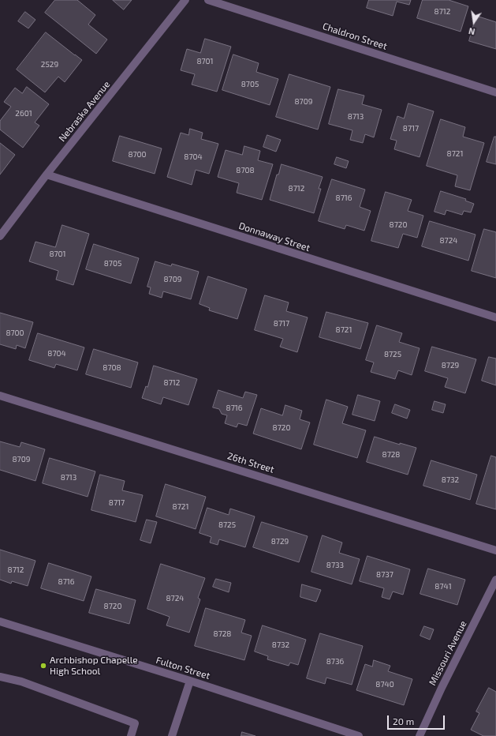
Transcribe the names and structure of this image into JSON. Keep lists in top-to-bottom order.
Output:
{
  "streets": {
    "street": [
      "Chaldron Street",
      "Nebraska Avenue",
      "Donnaway Street",
      "26th Street",
      "Missouri Avenue",
      "Fulton Street"
    ]
  },
  "crossings": [
    ["Nebraska Avenue", "Donnaway Street"]
  ],
  "places": ["Archbishop Chapelle High School"],
  "house_numbers": [
    "8712",
    "8701",
    "2529",
    "8705",
    "8709",
    "2601",
    "8713",
    "8717",
    "8721",
    "8700",
    "8704",
    "8708",
    "8712",
    "8716",
    "8720",
    "8724",
    "8701",
    "8705",
    "8709",
    "8717",
    "8721",
    "8700",
    "8704",
    "8725",
    "8729",
    "8708",
    "8712",
    "8716",
    "8720",
    "8728",
    "8709",
    "8713",
    "8732",
    "8717",
    "8721",
    "8725",
    "8729",
    "8733",
    "8712",
    "8737",
    "8716",
    "8741",
    "8724",
    "8720",
    "8728",
    "8732",
    "8736",
    "8740"
  ],
  "scale_bar": "20 m",
  "north": "bottom"
}
